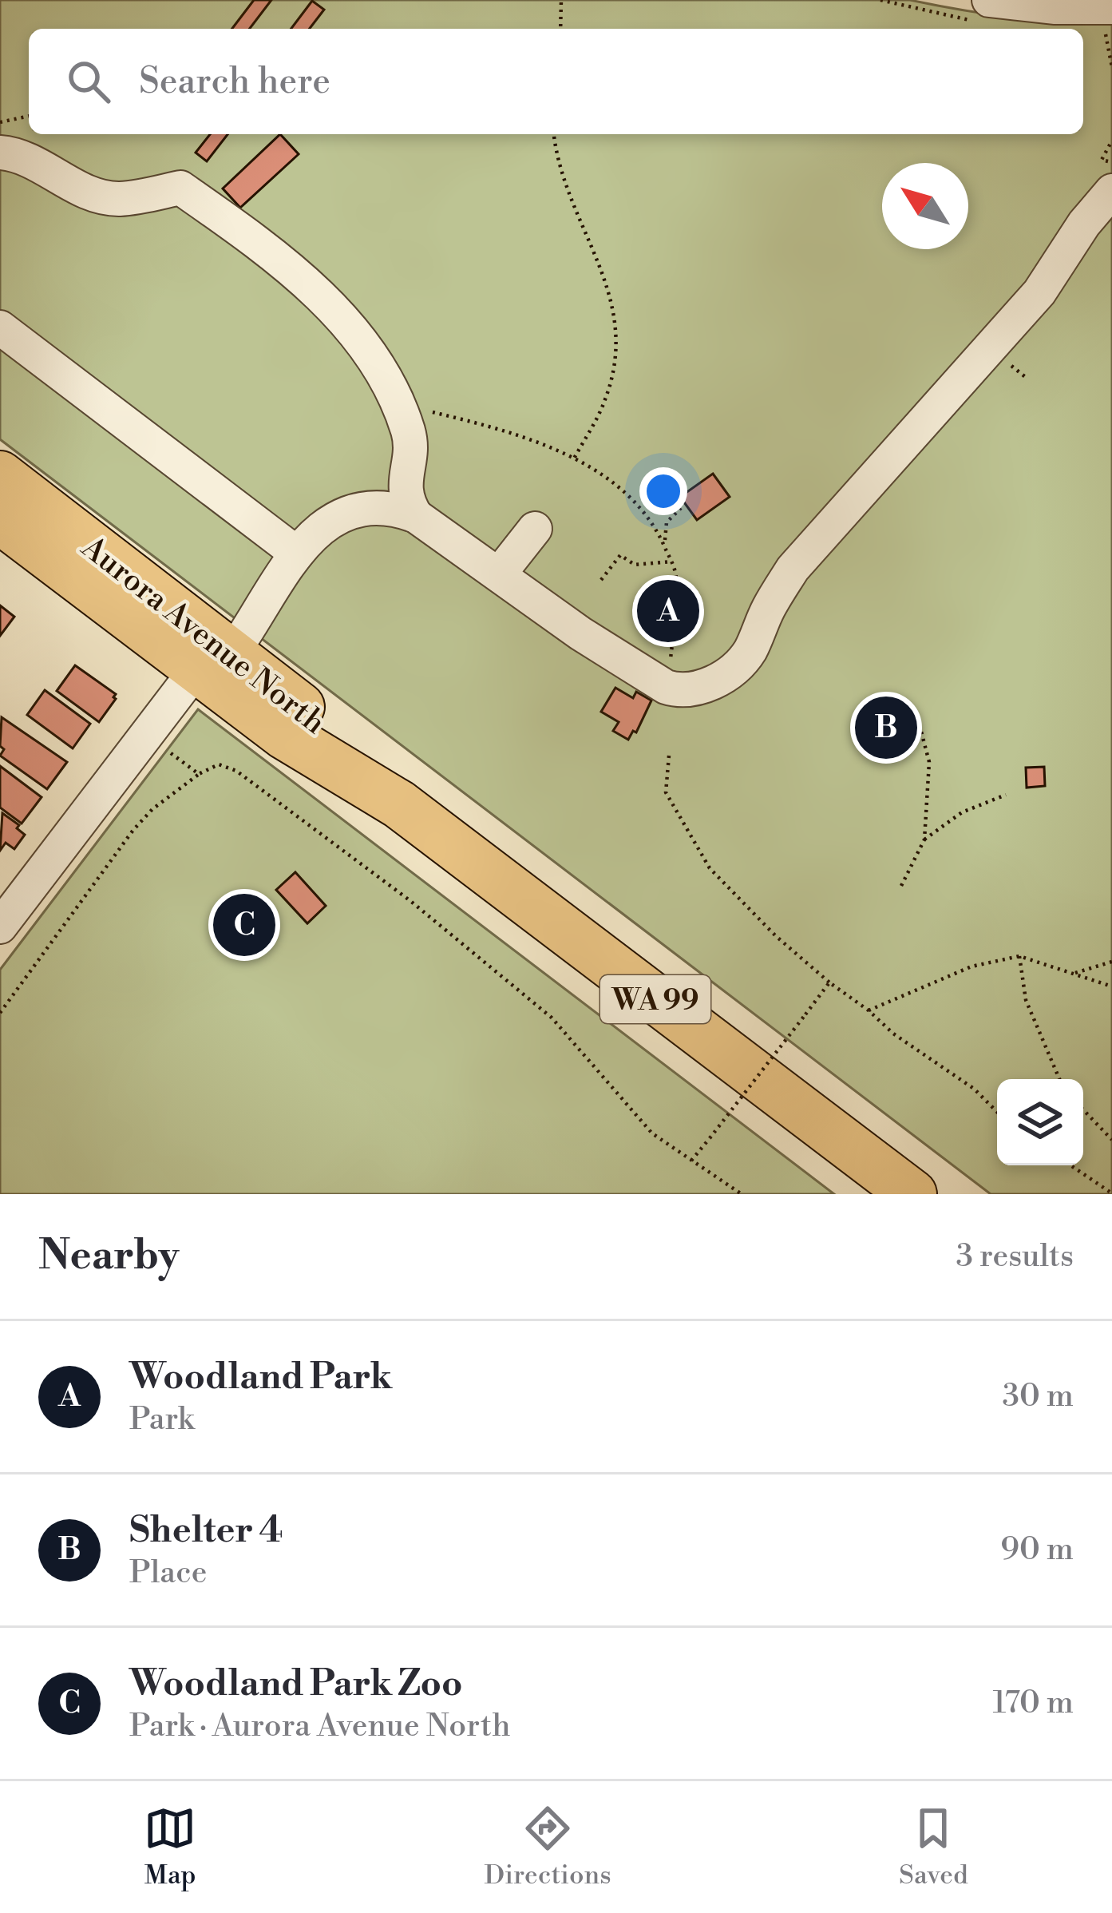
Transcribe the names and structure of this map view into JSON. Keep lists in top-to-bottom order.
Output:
{
  "streets": {
    "highway": ["Aurora Avenue North", "WA 99"]
  },
  "north": "top left",
  "page": {
    "search": "Search here",
    "pins": ["A", "B", "C"],
    "heading": ["Nearby", "3 results"],
    "list": [
      {
        "mark": "A",
        "name": "Woodland Park",
        "note": "Park",
        "value": "30 m"
      },
      {
        "mark": "B",
        "name": "Shelter 4",
        "note": "Place",
        "value": "90 m"
      },
      {
        "mark": "C",
        "name": "Woodland Park Zoo",
        "note": "Park · Aurora Avenue North",
        "value": "170 m"
      }
    ],
    "nav": ["Map", "Directions", "Saved"]
  }
}
